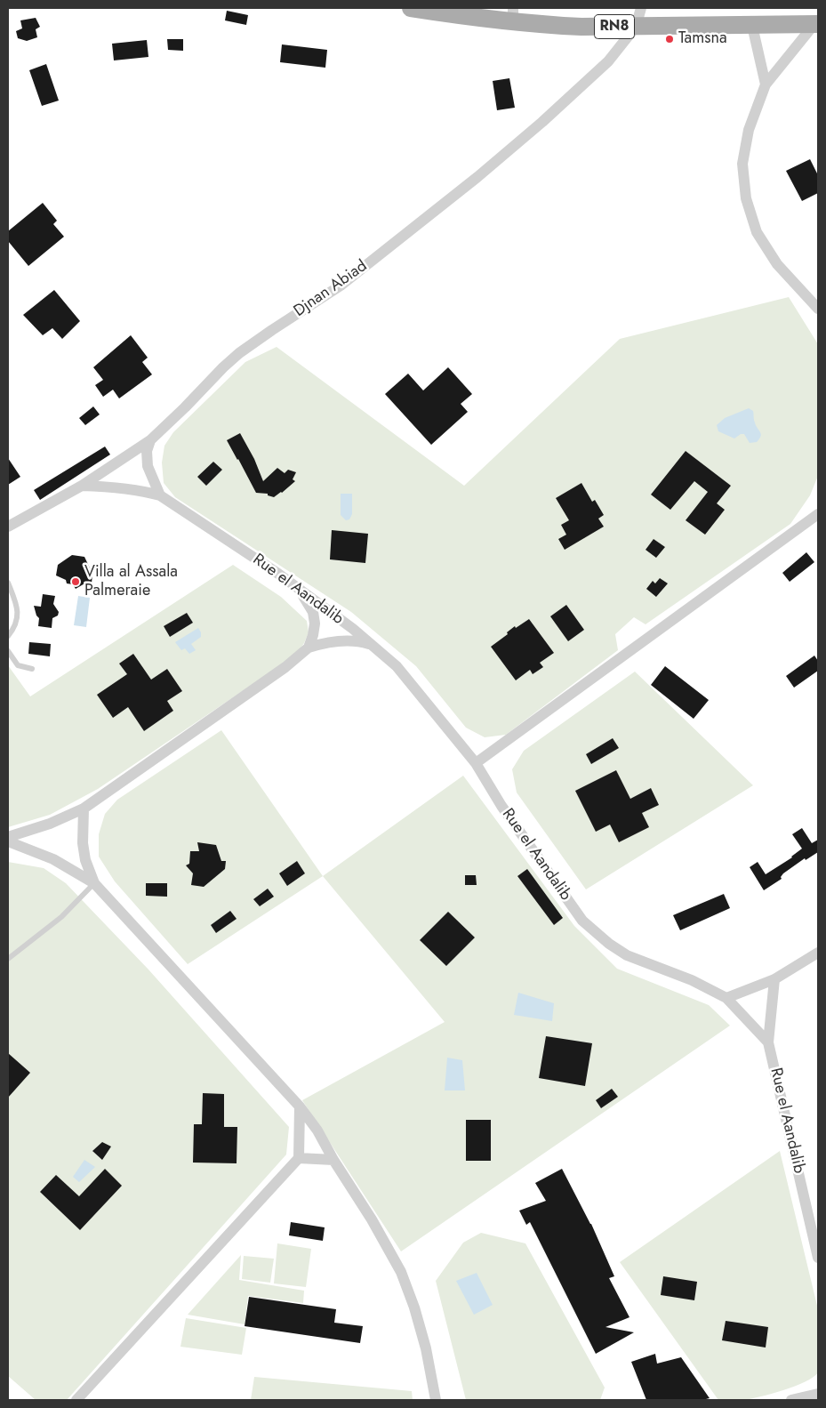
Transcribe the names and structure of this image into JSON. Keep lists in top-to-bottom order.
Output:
{
  "streets": {
    "main road": ["RN8"],
    "street": ["Djnan Abiad", "Rue el Aandalib"]
  },
  "crossings": [
    ["RN8", "Djnan Abiad"],
    ["Djnan Abiad", "Rue el Aandalib"]
  ],
  "places": ["Tamsna", "Villa al Assala Palmeraie"]
}
